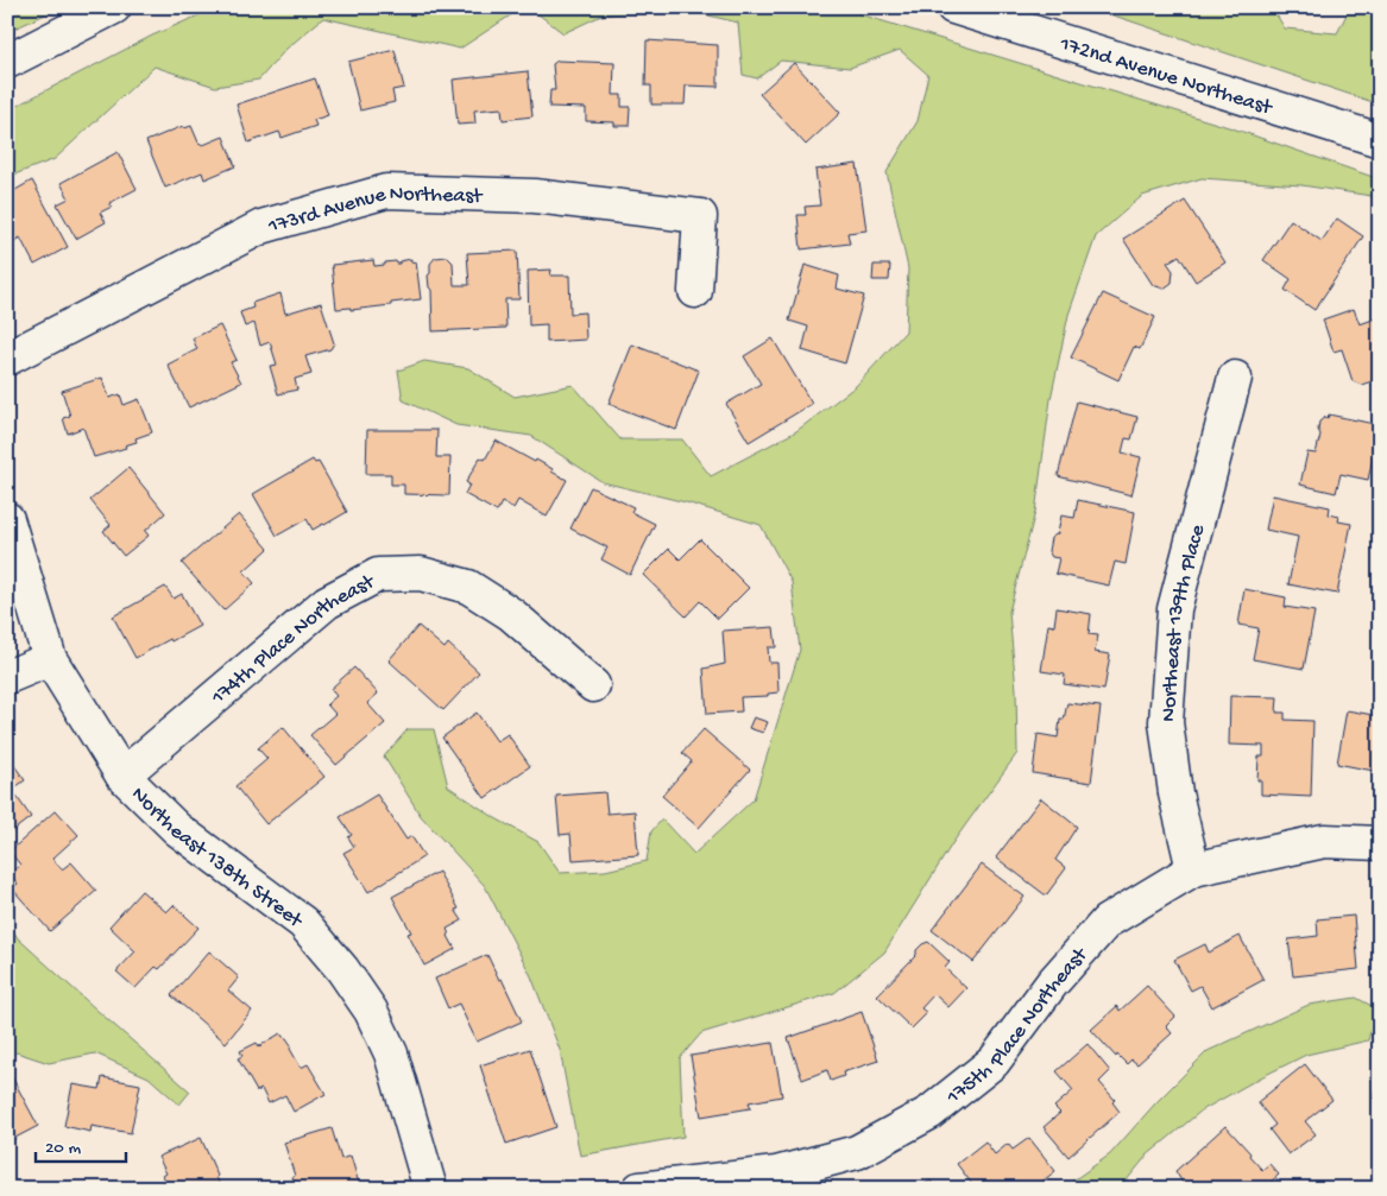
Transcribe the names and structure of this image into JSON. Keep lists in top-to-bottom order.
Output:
{
  "streets": {
    "street": [
      "172nd Avenue Northeast",
      "173rd Avenue Northeast",
      "Northeast 139th Place",
      "174th Place Northeast",
      "Northeast 138th Street",
      "175th Place Northeast"
    ]
  },
  "crossings": [
    ["Northeast 139th Place", "175th Place Northeast"],
    ["174th Place Northeast", "Northeast 138th Street"]
  ],
  "scale_bar": "20 m"
}
